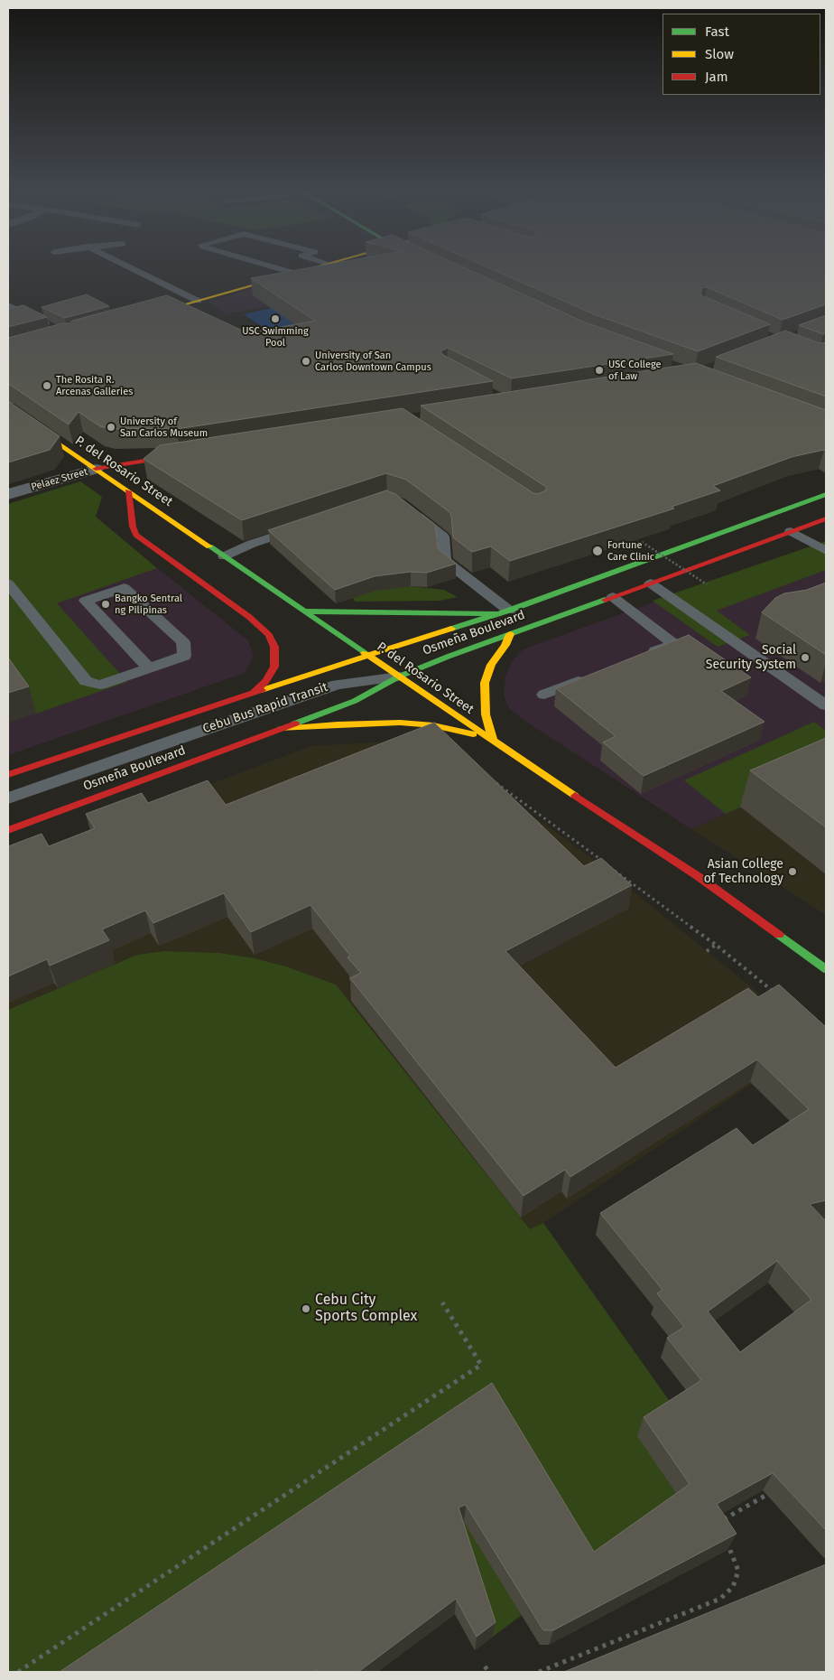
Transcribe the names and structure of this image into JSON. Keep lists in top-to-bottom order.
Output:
{
  "streets": {
    "main road": ["P. del Rosario Street", "Pelaez Street", "Osmeña Boulevard"],
    "lane": ["Cebu Bus Rapid Transit"]
  },
  "crossings": [
    ["P. del Rosario Street", "Pelaez Street"],
    ["P. del Rosario Street", "Osmeña Boulevard"],
    ["P. del Rosario Street", "Cebu Bus Rapid Transit"],
    ["Osmeña Boulevard", "Cebu Bus Rapid Transit"]
  ],
  "places": [
    "USC Swimming Pool",
    "University of San Carlos Downtown Campus",
    "USC College of Law",
    "The Rosita R. Arcenas Galleries",
    "University of San Carlos Museum",
    "Fortune Care Clinic",
    "Bangko Sentral ng Pilipinas",
    "Social Security System",
    "Asian College of Technology",
    "Cebu City Sports Complex"
  ],
  "legend": ["Fast", "Slow", "Jam"]
}
